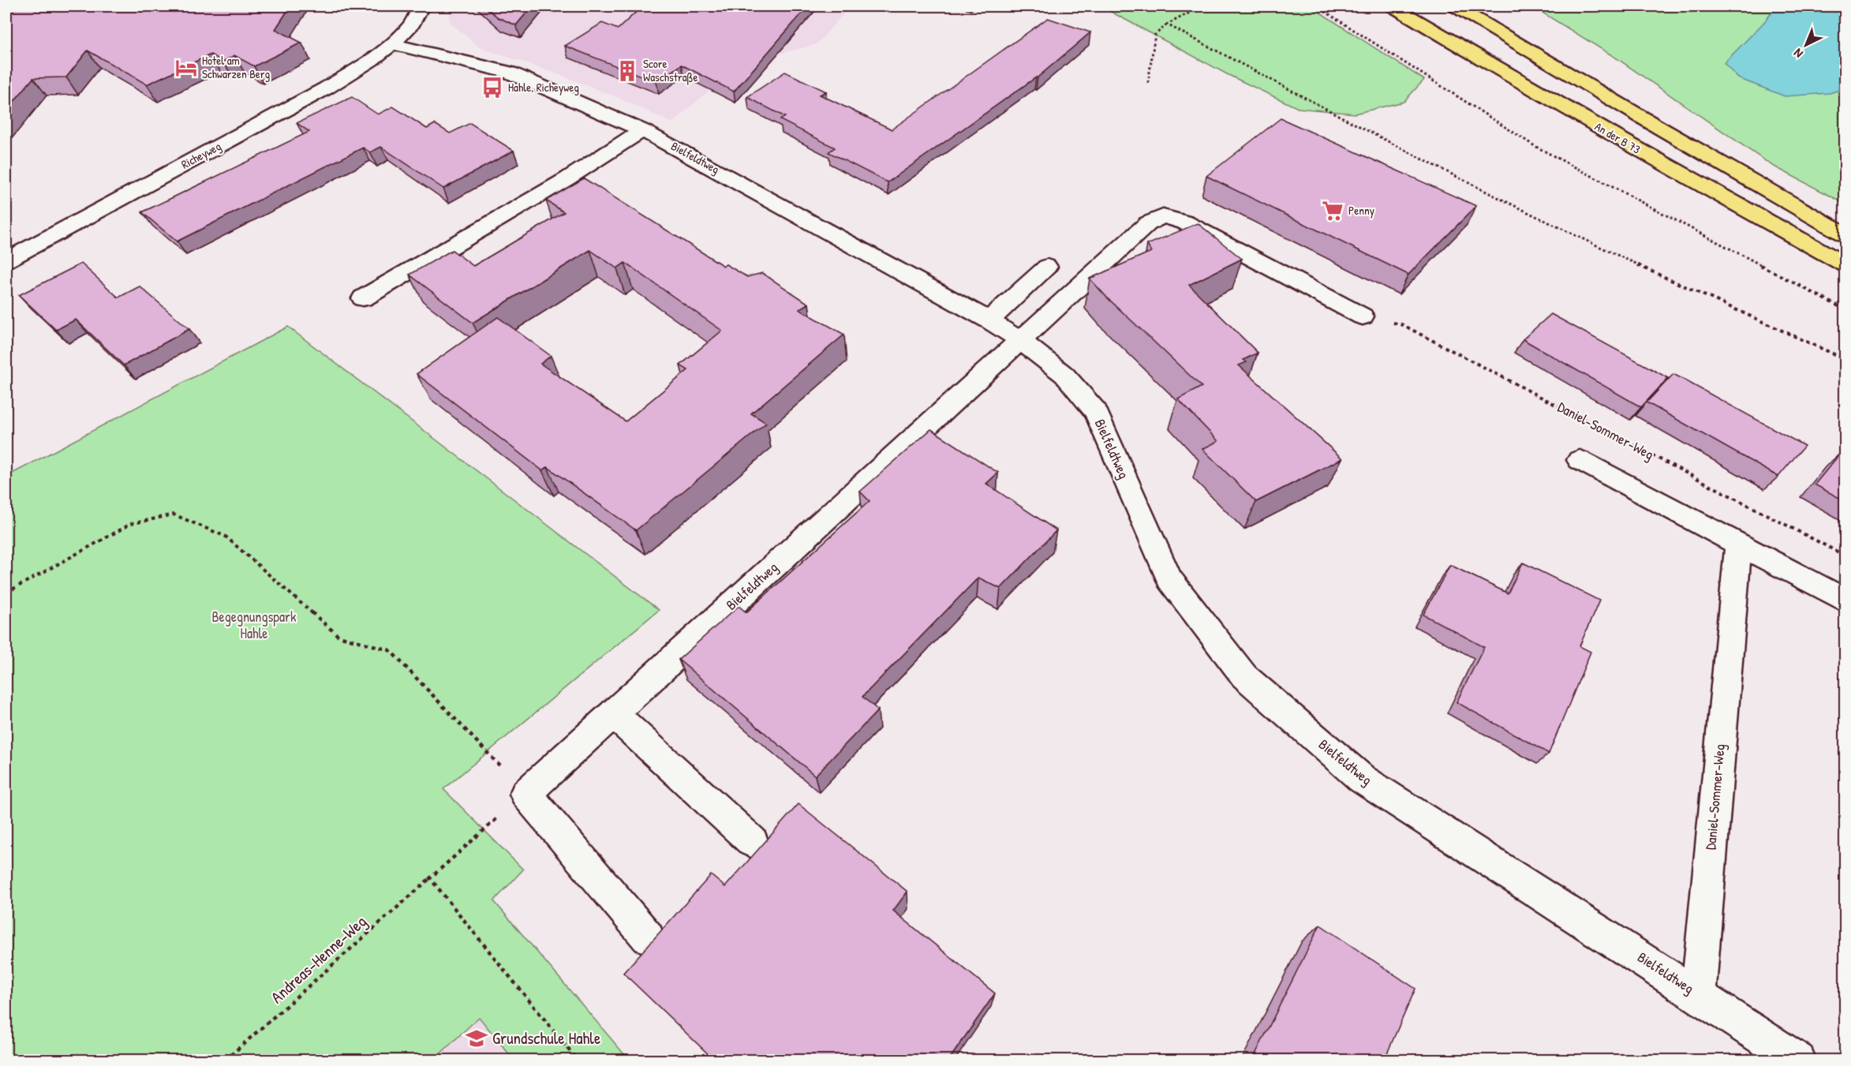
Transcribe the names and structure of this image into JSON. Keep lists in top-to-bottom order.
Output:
{
  "streets": {
    "main road": ["An der B 73"],
    "street": ["Richeyweg", "Bielfeldtweg", "Daniel-Sommer-Weg"],
    "path": ["Andreas-Henne-Weg"]
  },
  "crossings": [
    ["Richeyweg", "Bielfeldtweg"],
    ["Bielfeldtweg", "Daniel-Sommer-Weg"],
    ["Bielfeldtweg", "Andreas-Henne-Weg"]
  ],
  "parks": ["Begegnungspark Hahle"],
  "places": {
    "hotel": ["Hotel am Schwarzen Berg"],
    "building": ["Score Waschstraße"],
    "bus stop": ["Hahle, Richeyweg"],
    "supermarket": ["Penny"],
    "school or university": ["Grundschule Hahle"]
  },
  "north": "bottom left"
}
